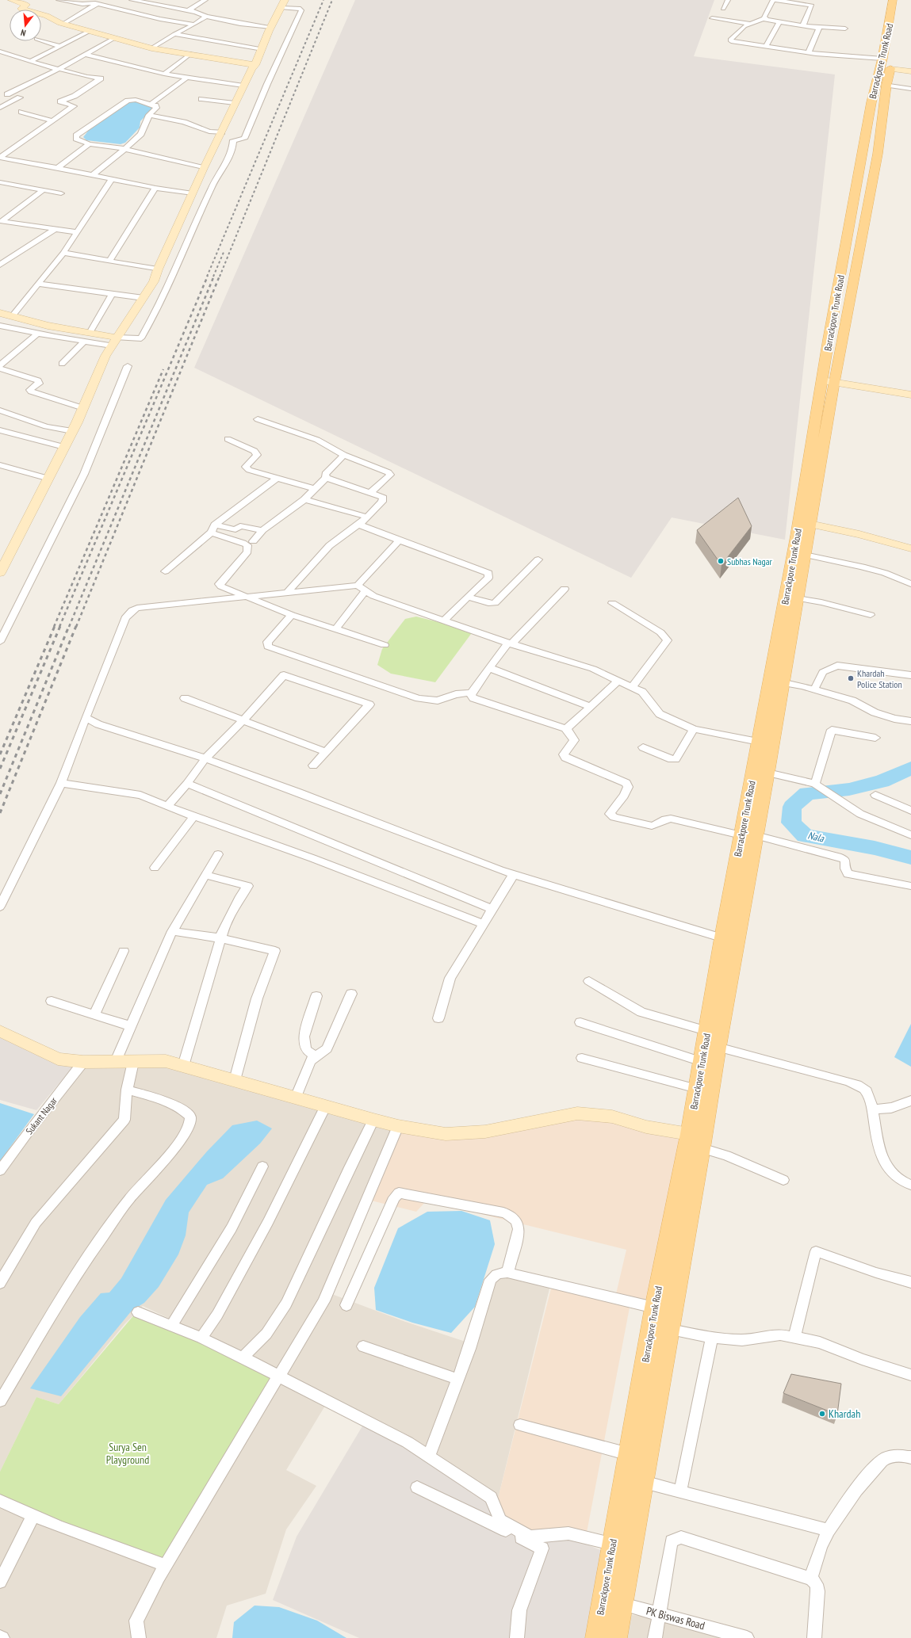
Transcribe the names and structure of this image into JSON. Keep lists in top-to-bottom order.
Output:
{
  "streets": {
    "main road": ["Barrackpore Trunk Road"],
    "street": ["Sukant Nagar", "PK Biswas Road"]
  },
  "crossings": [
    ["Barrackpore Trunk Road", "PK Biswas Road"]
  ],
  "water": ["Nala"],
  "parks": ["Surya Sen Playground"],
  "places": ["Subhas Nagar", "Khardah Police Station", "Khardah"],
  "north": "bottom"
}
